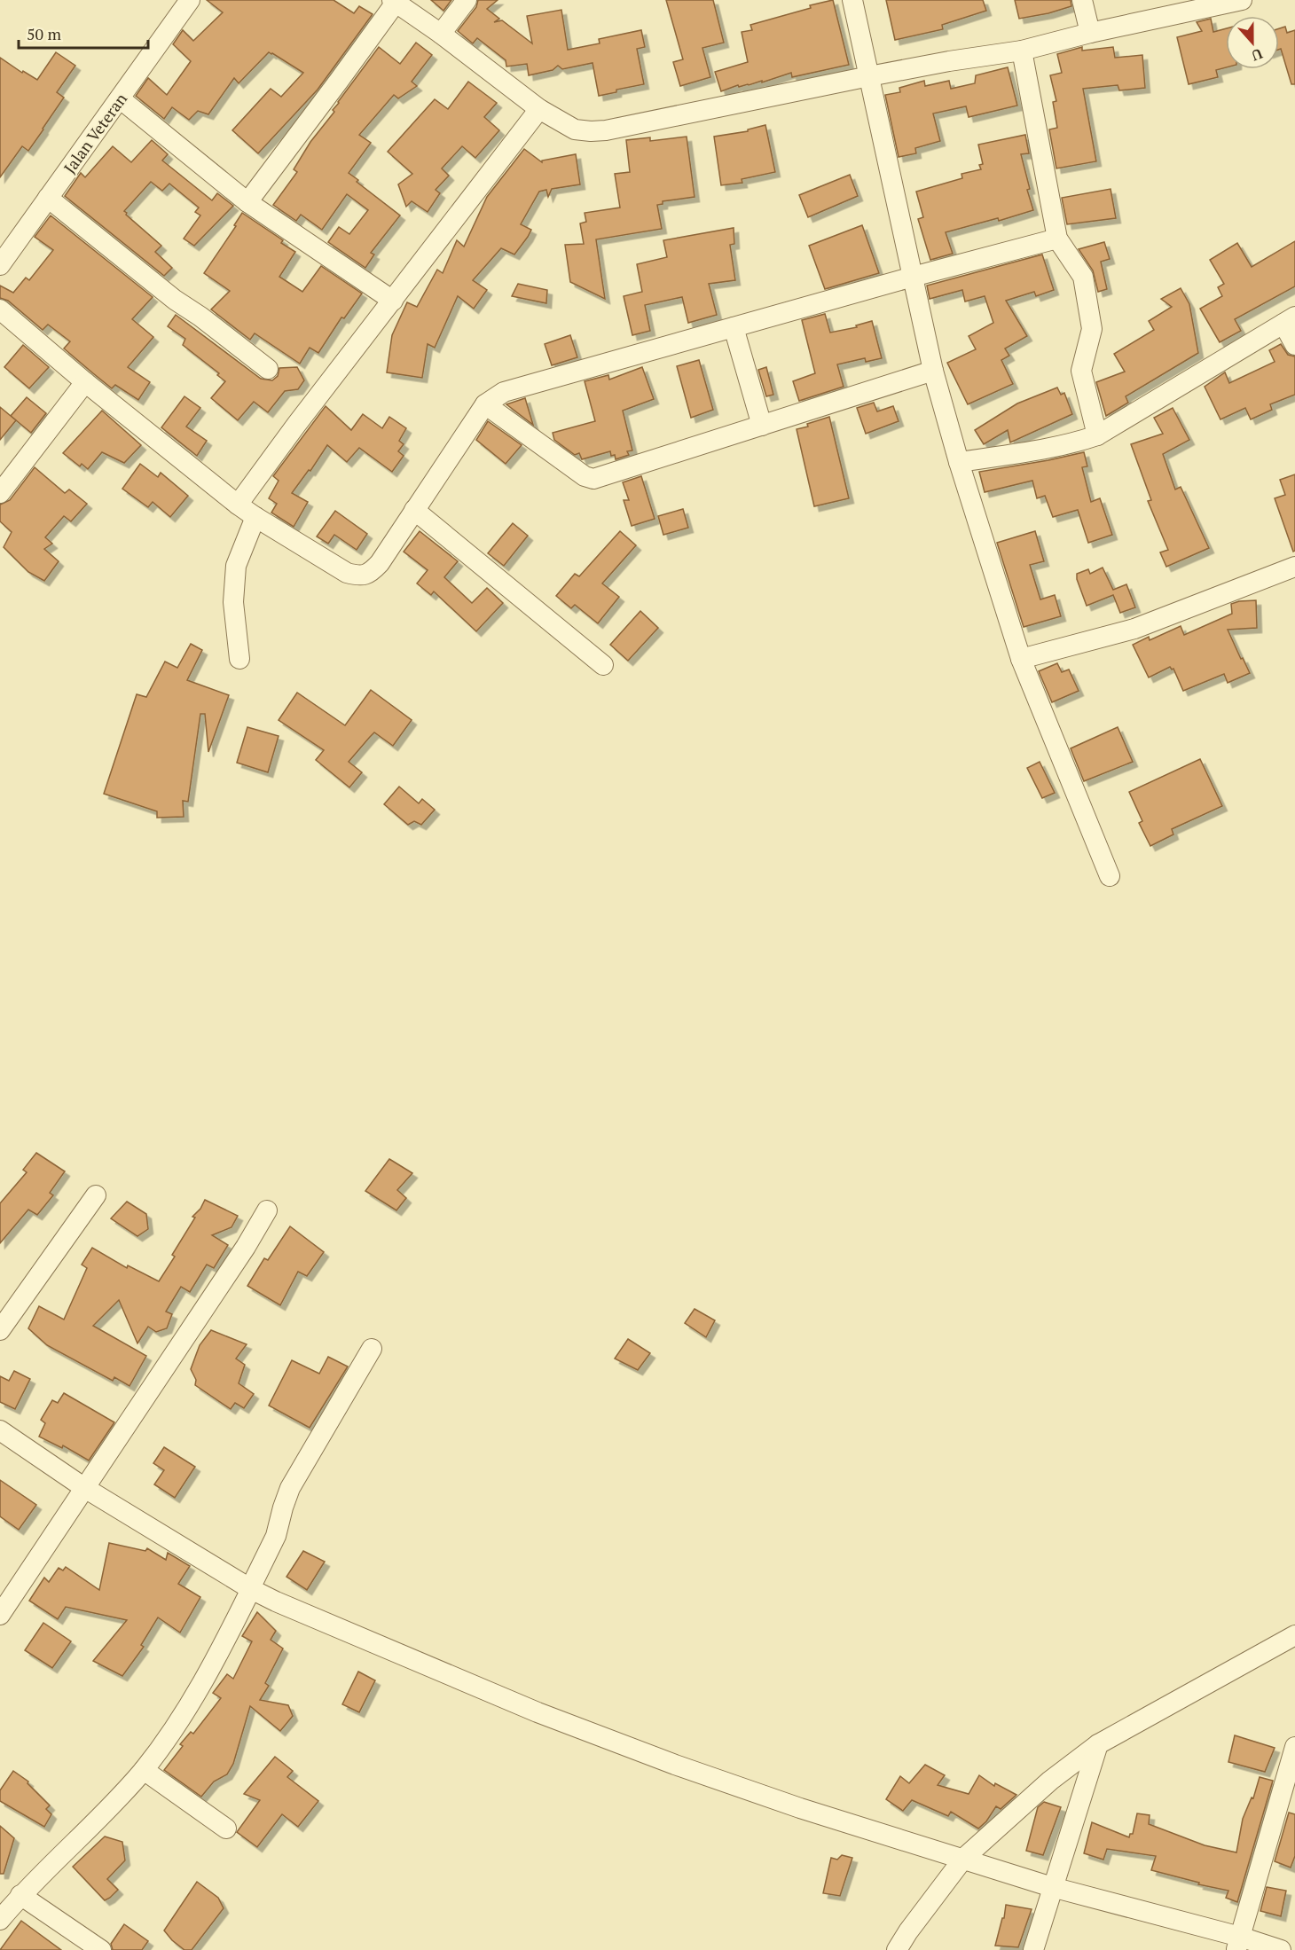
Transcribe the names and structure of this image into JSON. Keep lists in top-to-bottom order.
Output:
{
  "streets": {
    "street": ["Jalan Veteran"]
  },
  "scale_bar": "50 m",
  "north": "bottom"
}
